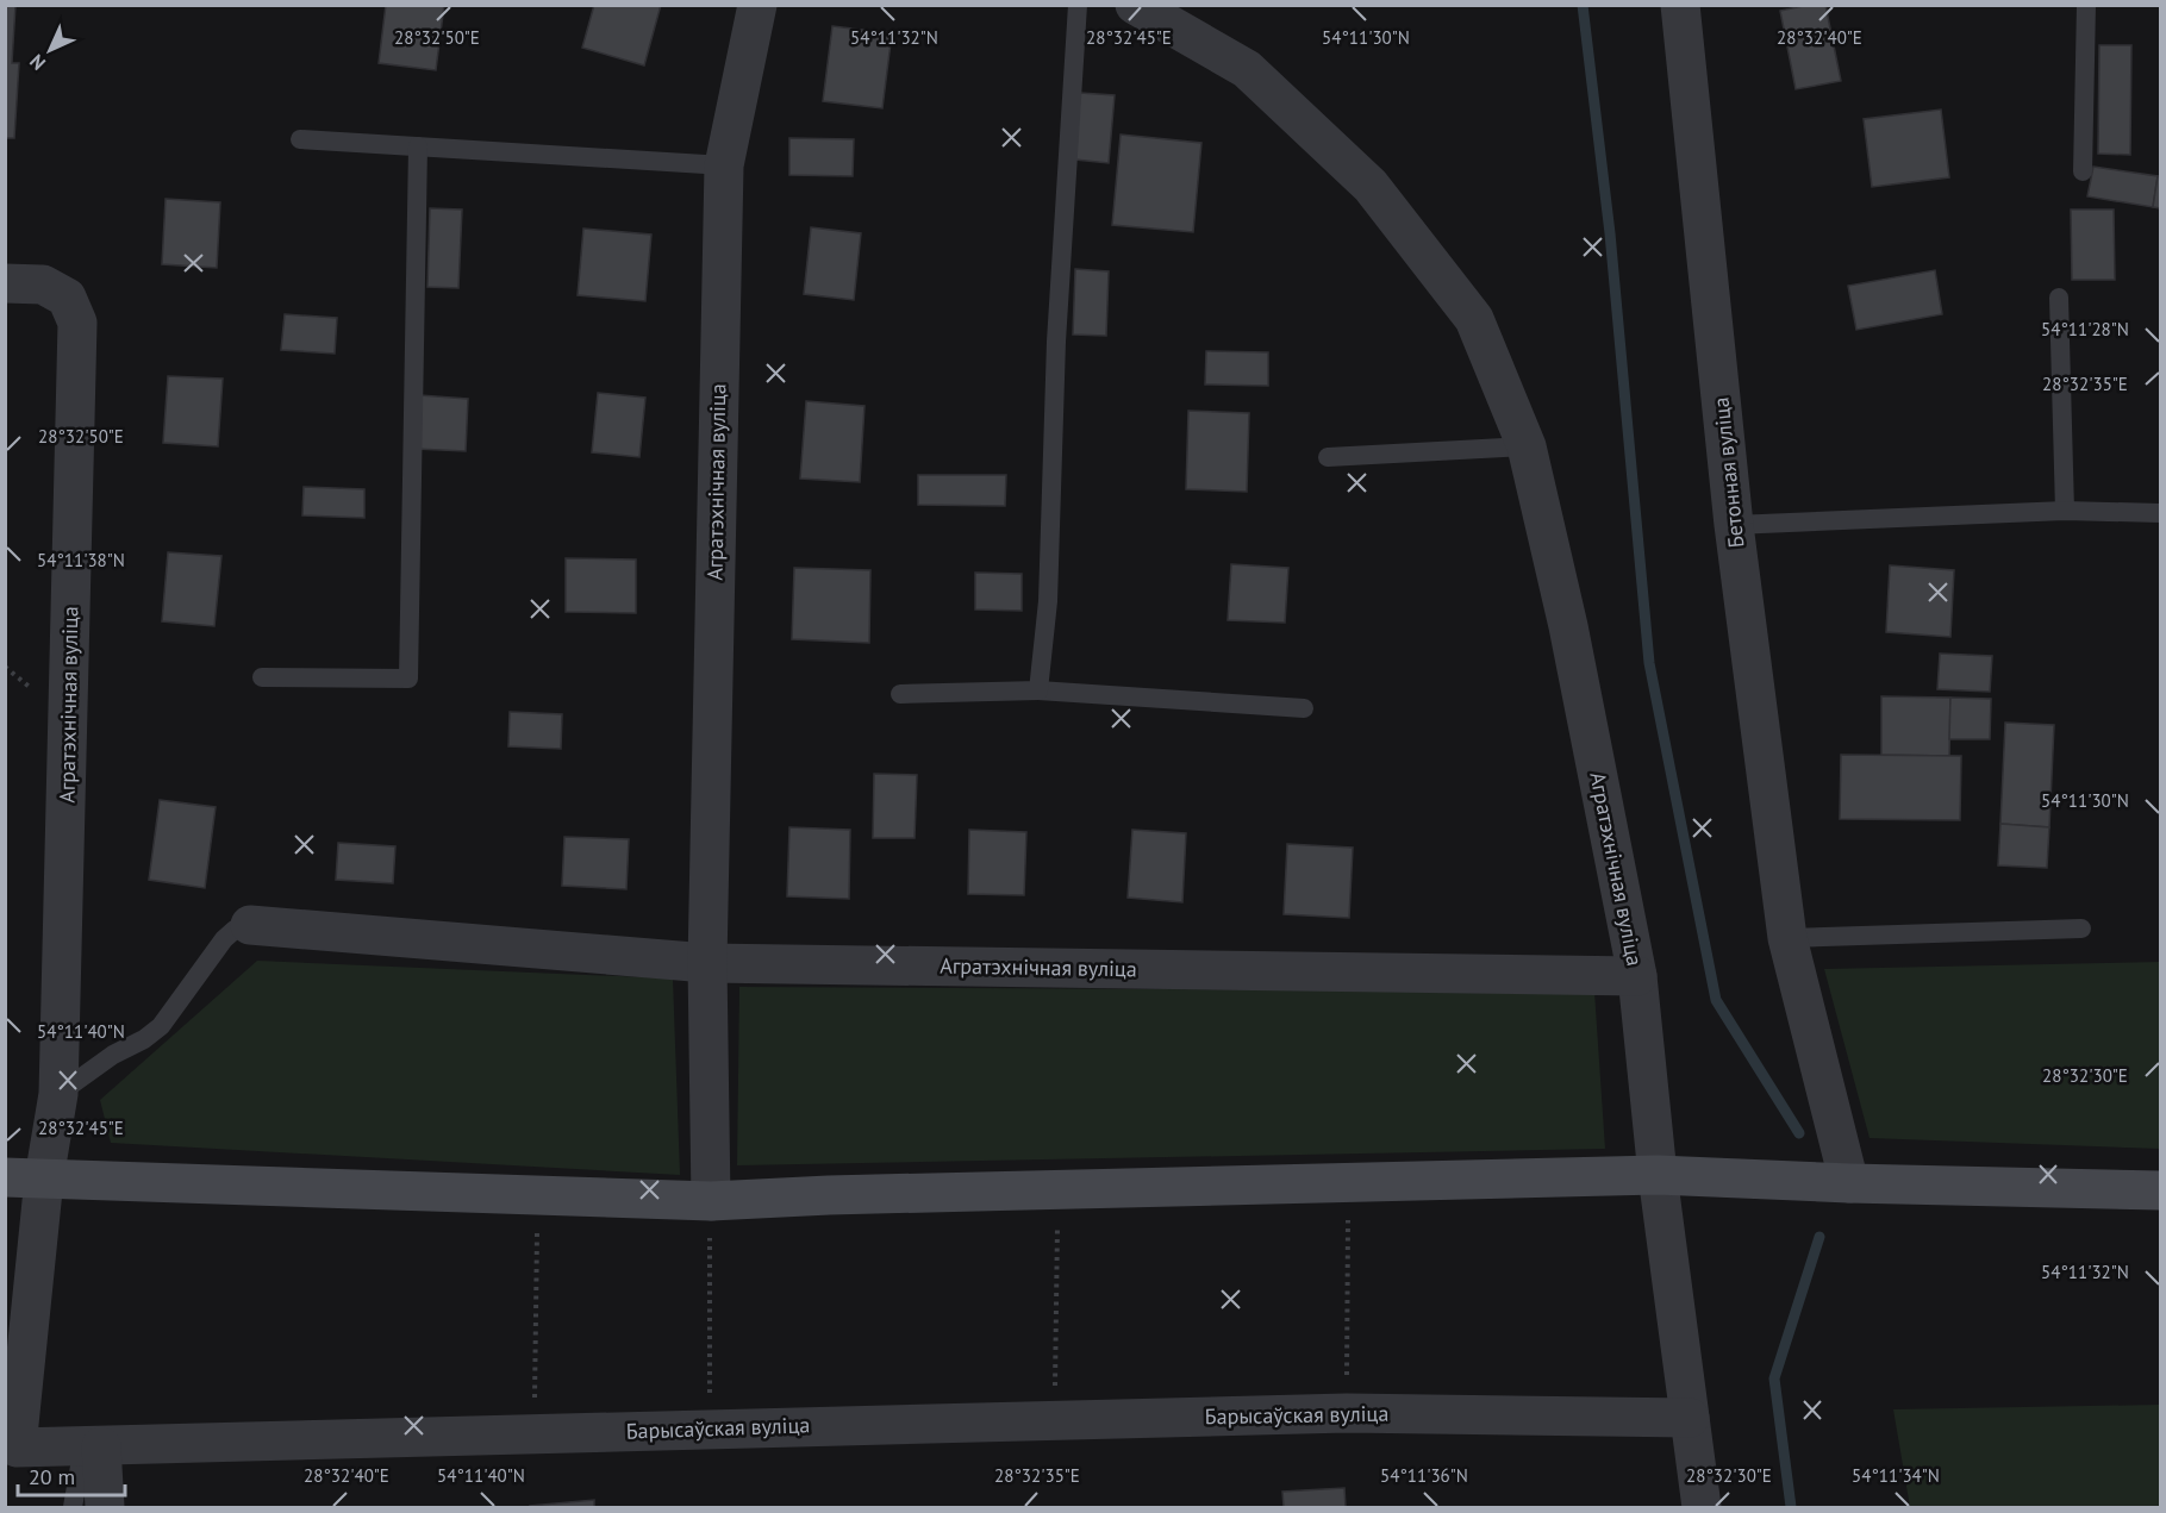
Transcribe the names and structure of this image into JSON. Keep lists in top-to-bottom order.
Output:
{
  "streets": {
    "street": ["Бетонная вуліца", "Агратэхнічная вуліца", "Барысаўская вуліца"]
  },
  "crossings": [
    ["Агратэхнічная вуліца", "Барысаўская вуліца"]
  ],
  "scale_bar": "20 m",
  "north": "bottom left",
  "coordinates": [
    "28°32'50\"E",
    "54°11'32\"N",
    "28°32'45\"E",
    "54°11'30\"N",
    "28°32'40\"E",
    "54°11'28\"N",
    "28°32'35\"E",
    "54°11'38\"N",
    "54°11'40\"N",
    "28°32'30\"E",
    "54°11'36\"N",
    "54°11'34\"N"
  ]
}
